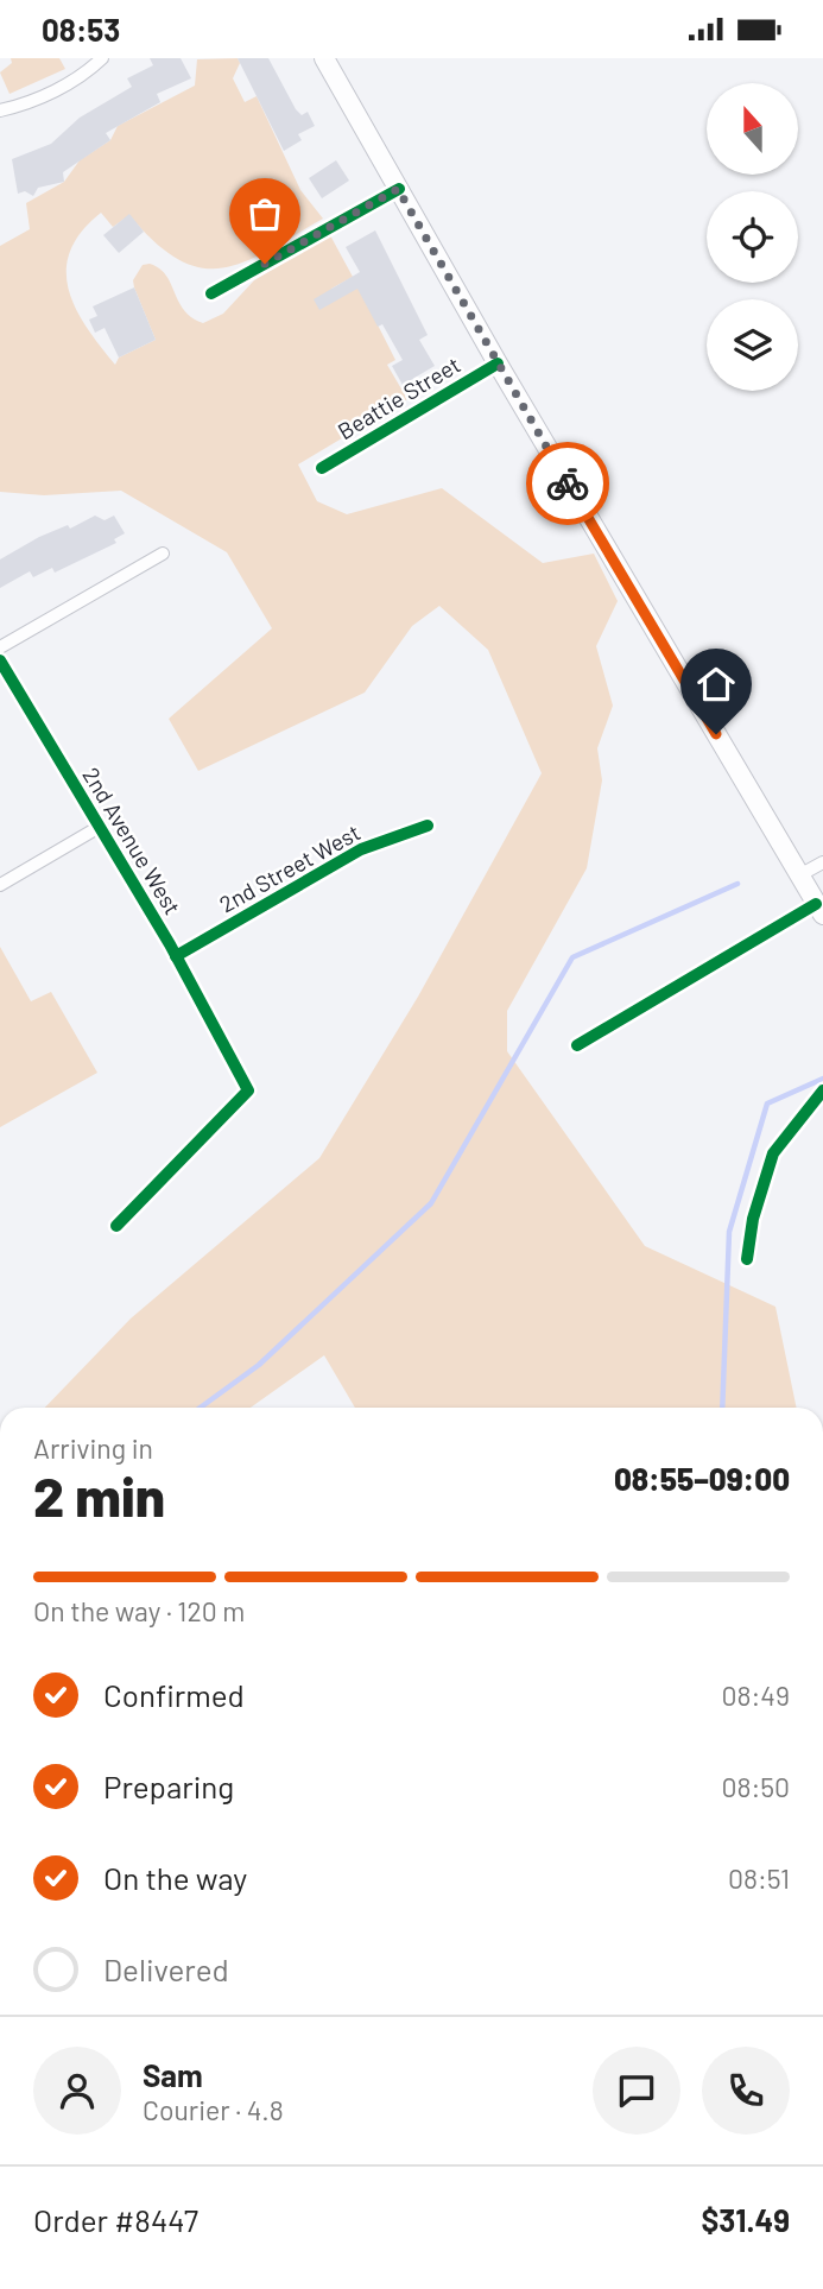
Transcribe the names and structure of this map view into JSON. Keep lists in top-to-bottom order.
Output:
{
  "streets": {
    "street": ["Beattie Street", "2nd Avenue West", "2nd Street West"]
  },
  "crossings": [
    ["2nd Avenue West", "2nd Street West"]
  ],
  "north": "top",
  "page": {
    "status": "08:53",
    "heading": ["2 min", "Arriving in", "08:55–09:00"],
    "panel": [
      "Sam",
      "Courier · 4.8",
      "Order #8447",
      "$31.49"
    ],
    "bar": "On the way · 120 m",
    "list": [
      ["Confirmed", "08:49"],
      ["Preparing", "08:50"],
      ["On the way", "08:51"],
      "Delivered"
    ]
  }
}
